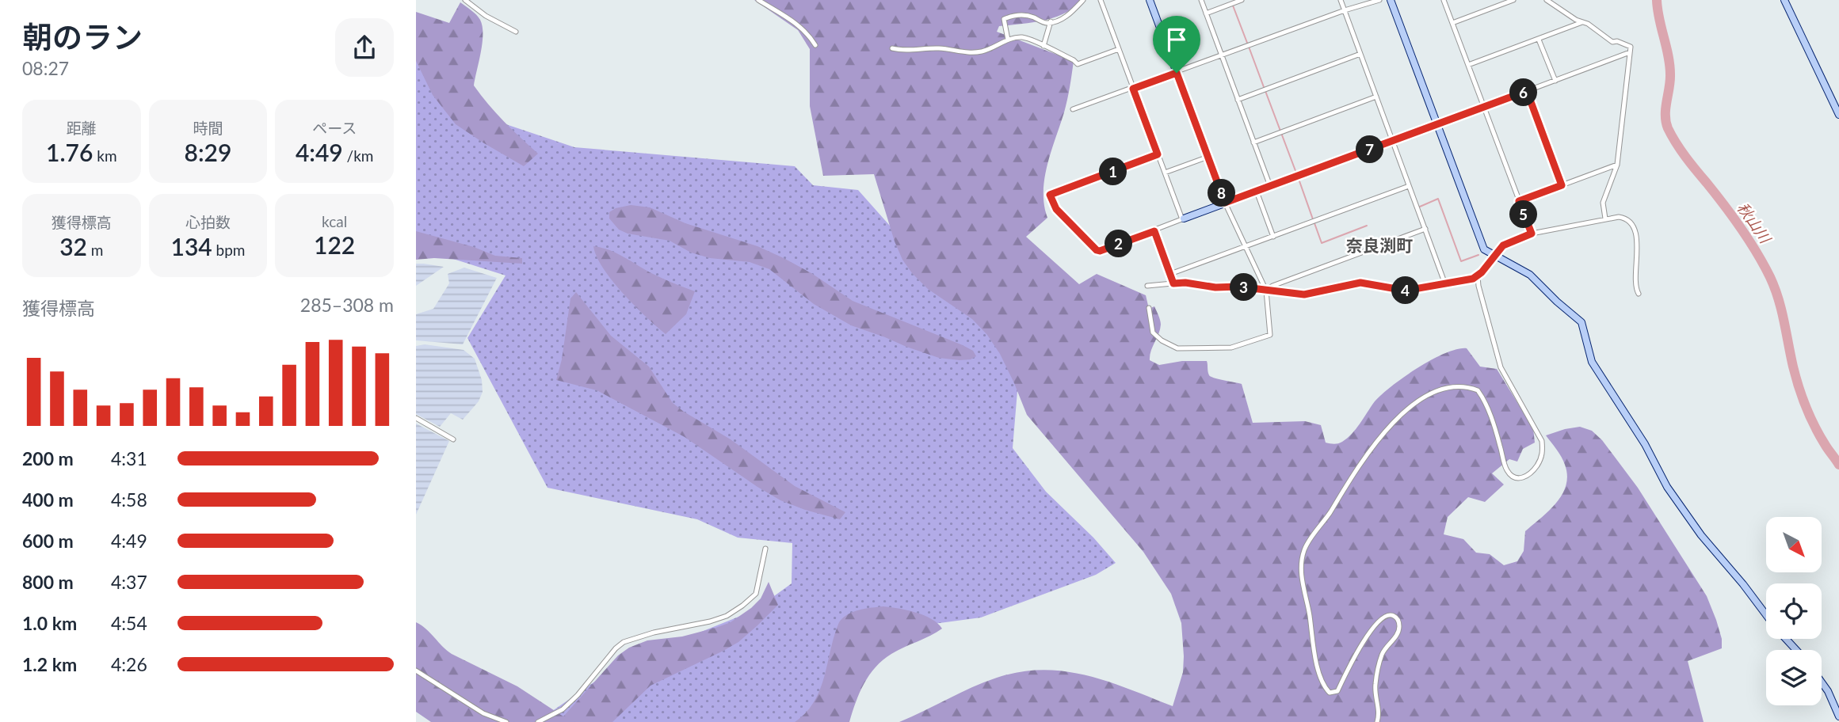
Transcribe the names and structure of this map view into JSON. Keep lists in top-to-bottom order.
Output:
{
  "districts": ["奈良渕町"],
  "water": ["秋山川"],
  "north": "bottom right",
  "page": {
    "heading": ["朝のラン", "08:27"],
    "pins": [
      "6",
      "7",
      "1",
      "8",
      "5",
      "2",
      "3",
      "4"
    ],
    "stats": [
      ["距離", "1.76 km"],
      ["時間", "8:29"],
      ["ペース", "4:49 /km"],
      ["獲得標高", "32 m"],
      ["心拍数", "134 bpm"],
      ["kcal", "122"]
    ],
    "chart": ["獲得標高", "285–308 m"],
    "list": [
      {
        "name": "200 m",
        "note": "4:31"
      },
      {
        "name": "400 m",
        "note": "4:58"
      },
      {
        "name": "600 m",
        "note": "4:49"
      },
      {
        "name": "800 m",
        "note": "4:37"
      },
      {
        "name": "1.0 km",
        "note": "4:54"
      },
      {
        "name": "1.2 km",
        "note": "4:26"
      }
    ]
  }
}
